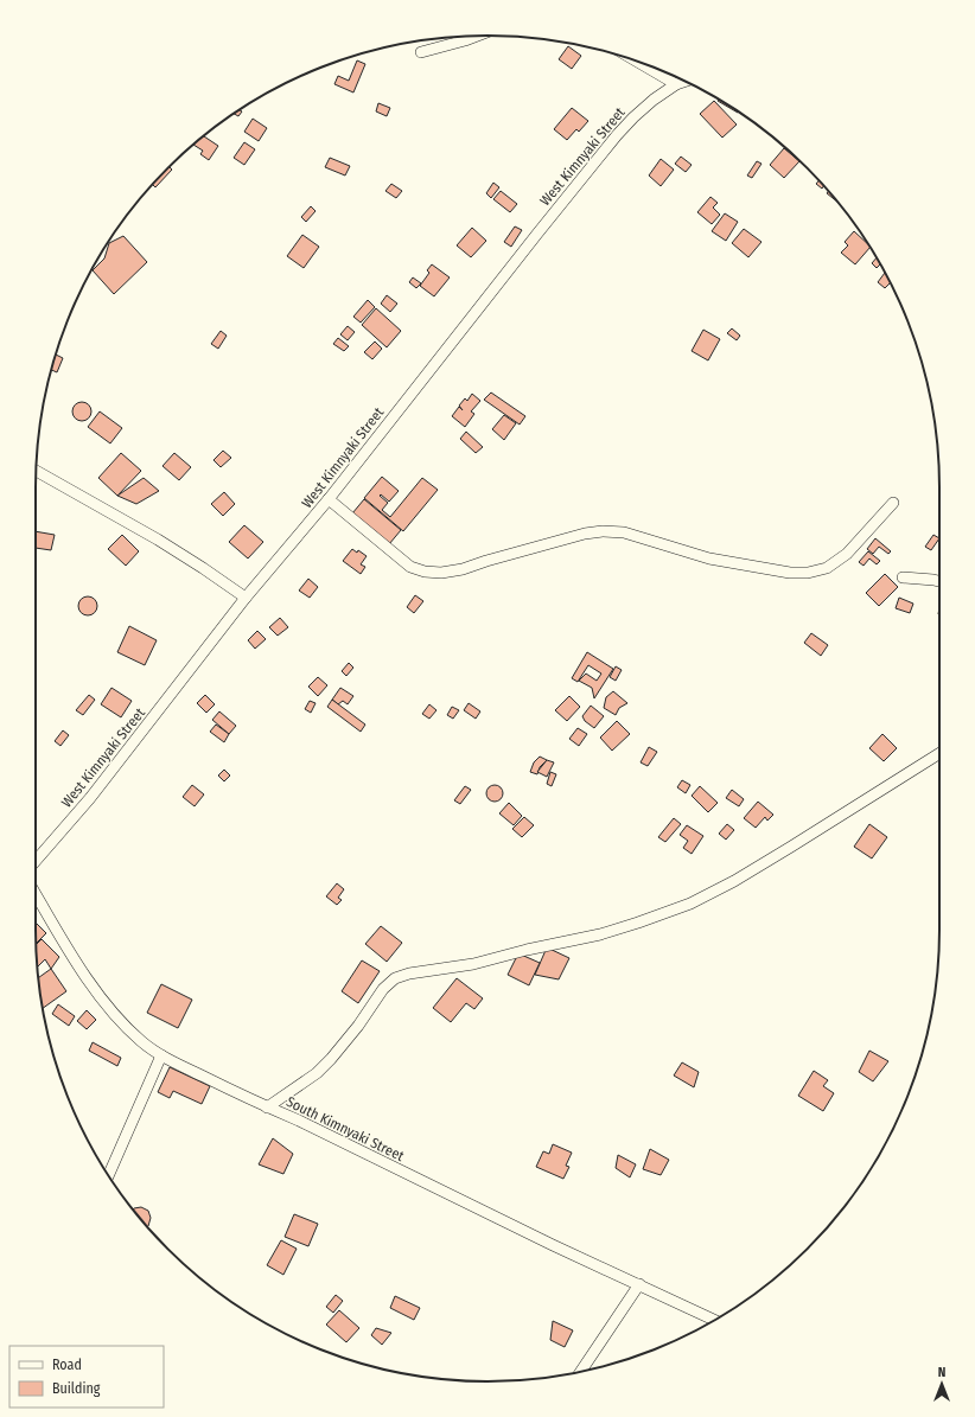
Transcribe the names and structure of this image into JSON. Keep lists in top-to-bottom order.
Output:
{
  "streets": {
    "street": ["West Kimnyaki Street", "South Kimnyaki Street"]
  },
  "legend": ["Road", "Building"],
  "north": "top"
}
